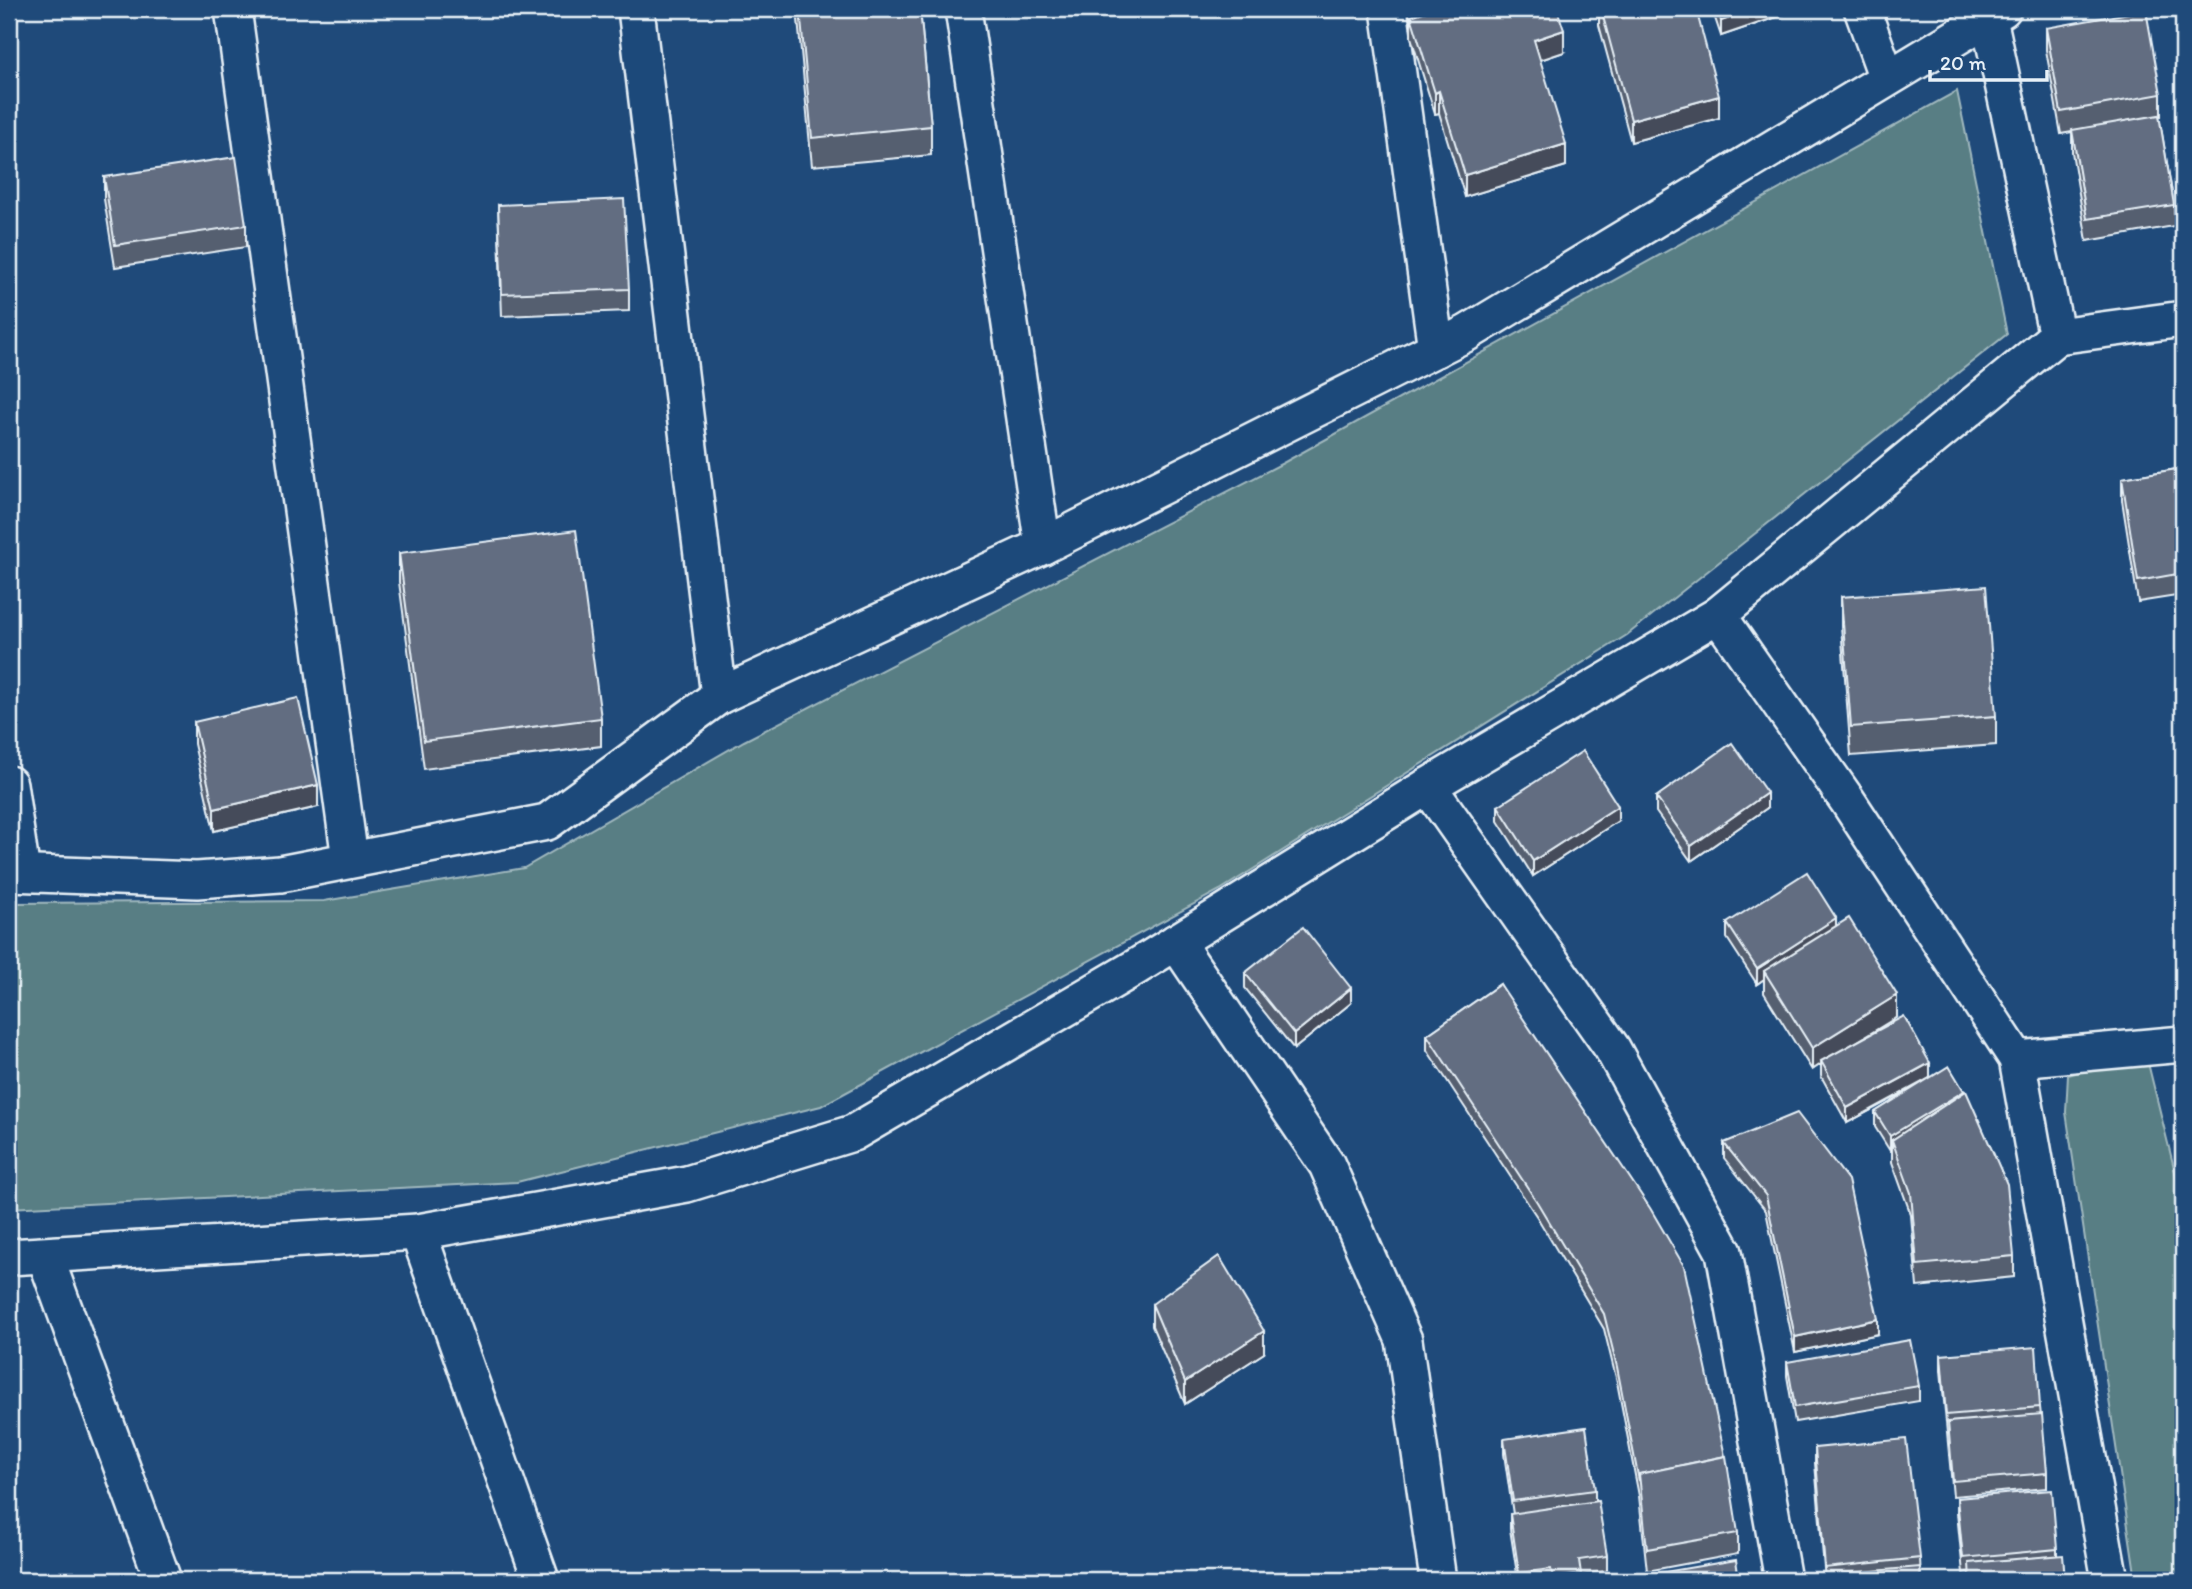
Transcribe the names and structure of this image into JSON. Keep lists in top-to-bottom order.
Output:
{
  "scale_bar": "20 m"
}
